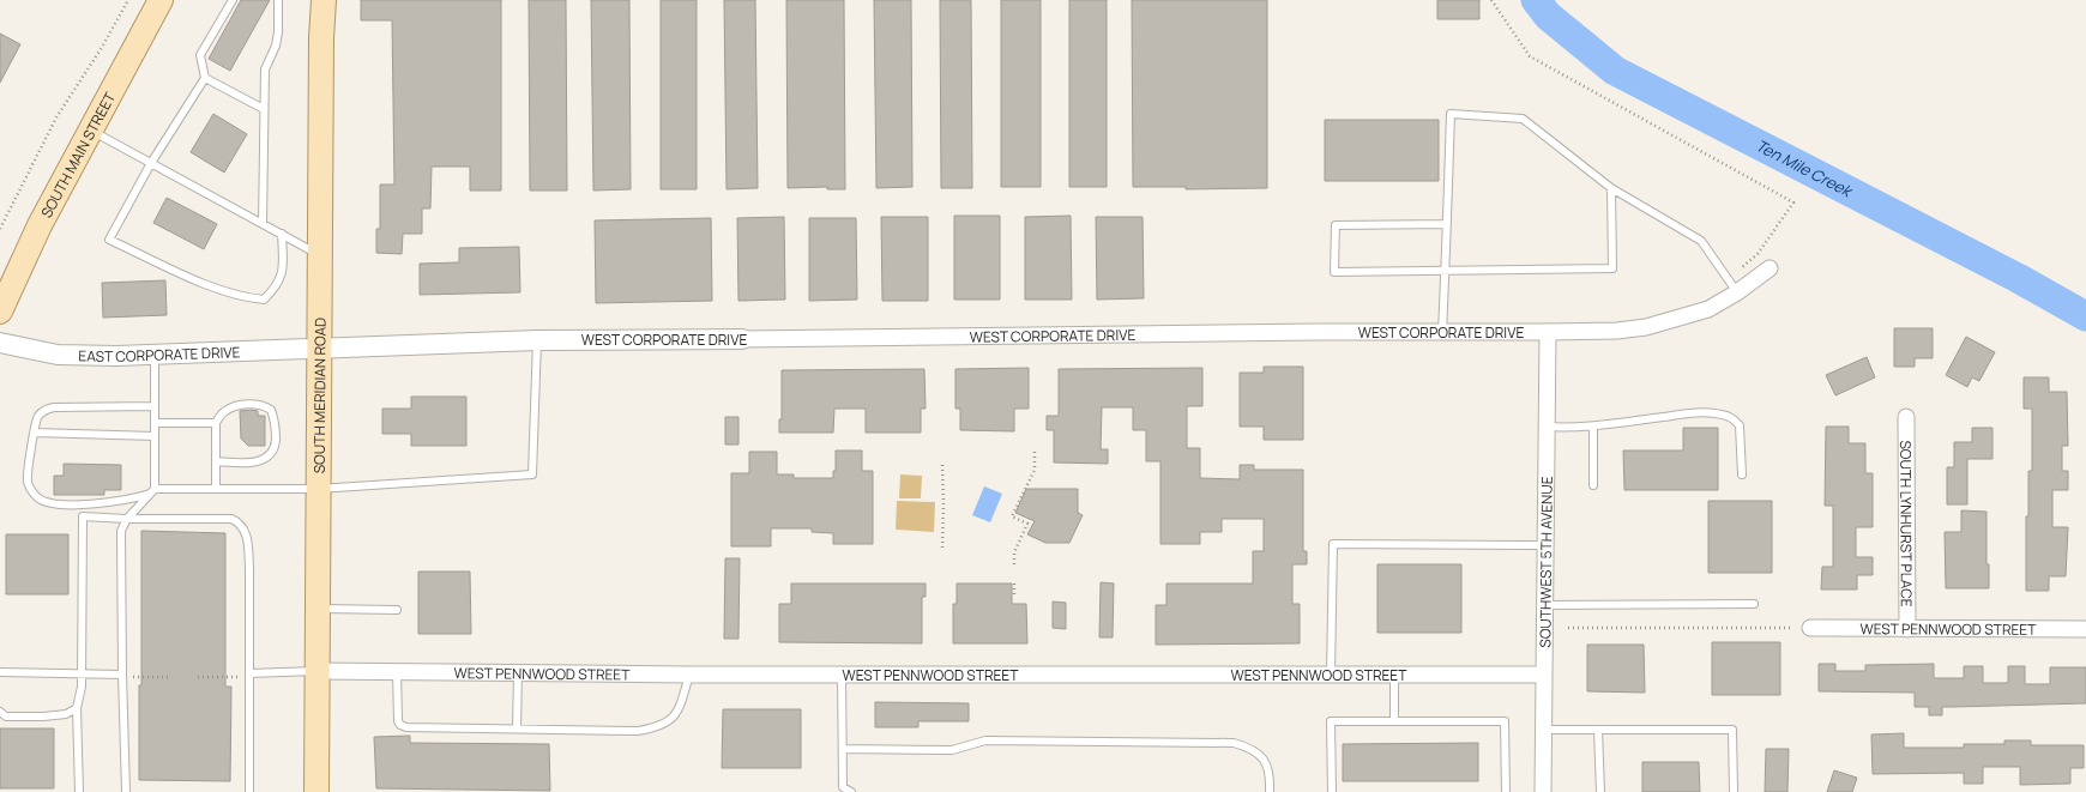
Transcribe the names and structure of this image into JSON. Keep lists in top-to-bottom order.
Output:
{
  "streets": {
    "main road": ["SOUTH MAIN STREET", "SOUTH MERIDIAN ROAD"],
    "street": [
      "WEST CORPORATE DRIVE",
      "EAST CORPORATE DRIVE",
      "SOUTH LYNHURST PLACE",
      "SOUTHWEST 5TH AVENUE",
      "WEST PENNWOOD STREET"
    ]
  },
  "crossings": [
    ["WEST CORPORATE DRIVE", "EAST CORPORATE DRIVE"],
    ["WEST CORPORATE DRIVE", "SOUTH MERIDIAN ROAD"],
    ["WEST CORPORATE DRIVE", "SOUTHWEST 5TH AVENUE"],
    ["EAST CORPORATE DRIVE", "SOUTH MERIDIAN ROAD"],
    ["SOUTH MERIDIAN ROAD", "WEST PENNWOOD STREET"],
    ["SOUTH LYNHURST PLACE", "WEST PENNWOOD STREET"],
    ["SOUTHWEST 5TH AVENUE", "WEST PENNWOOD STREET"]
  ],
  "water": ["Ten Mile Creek"]
}
